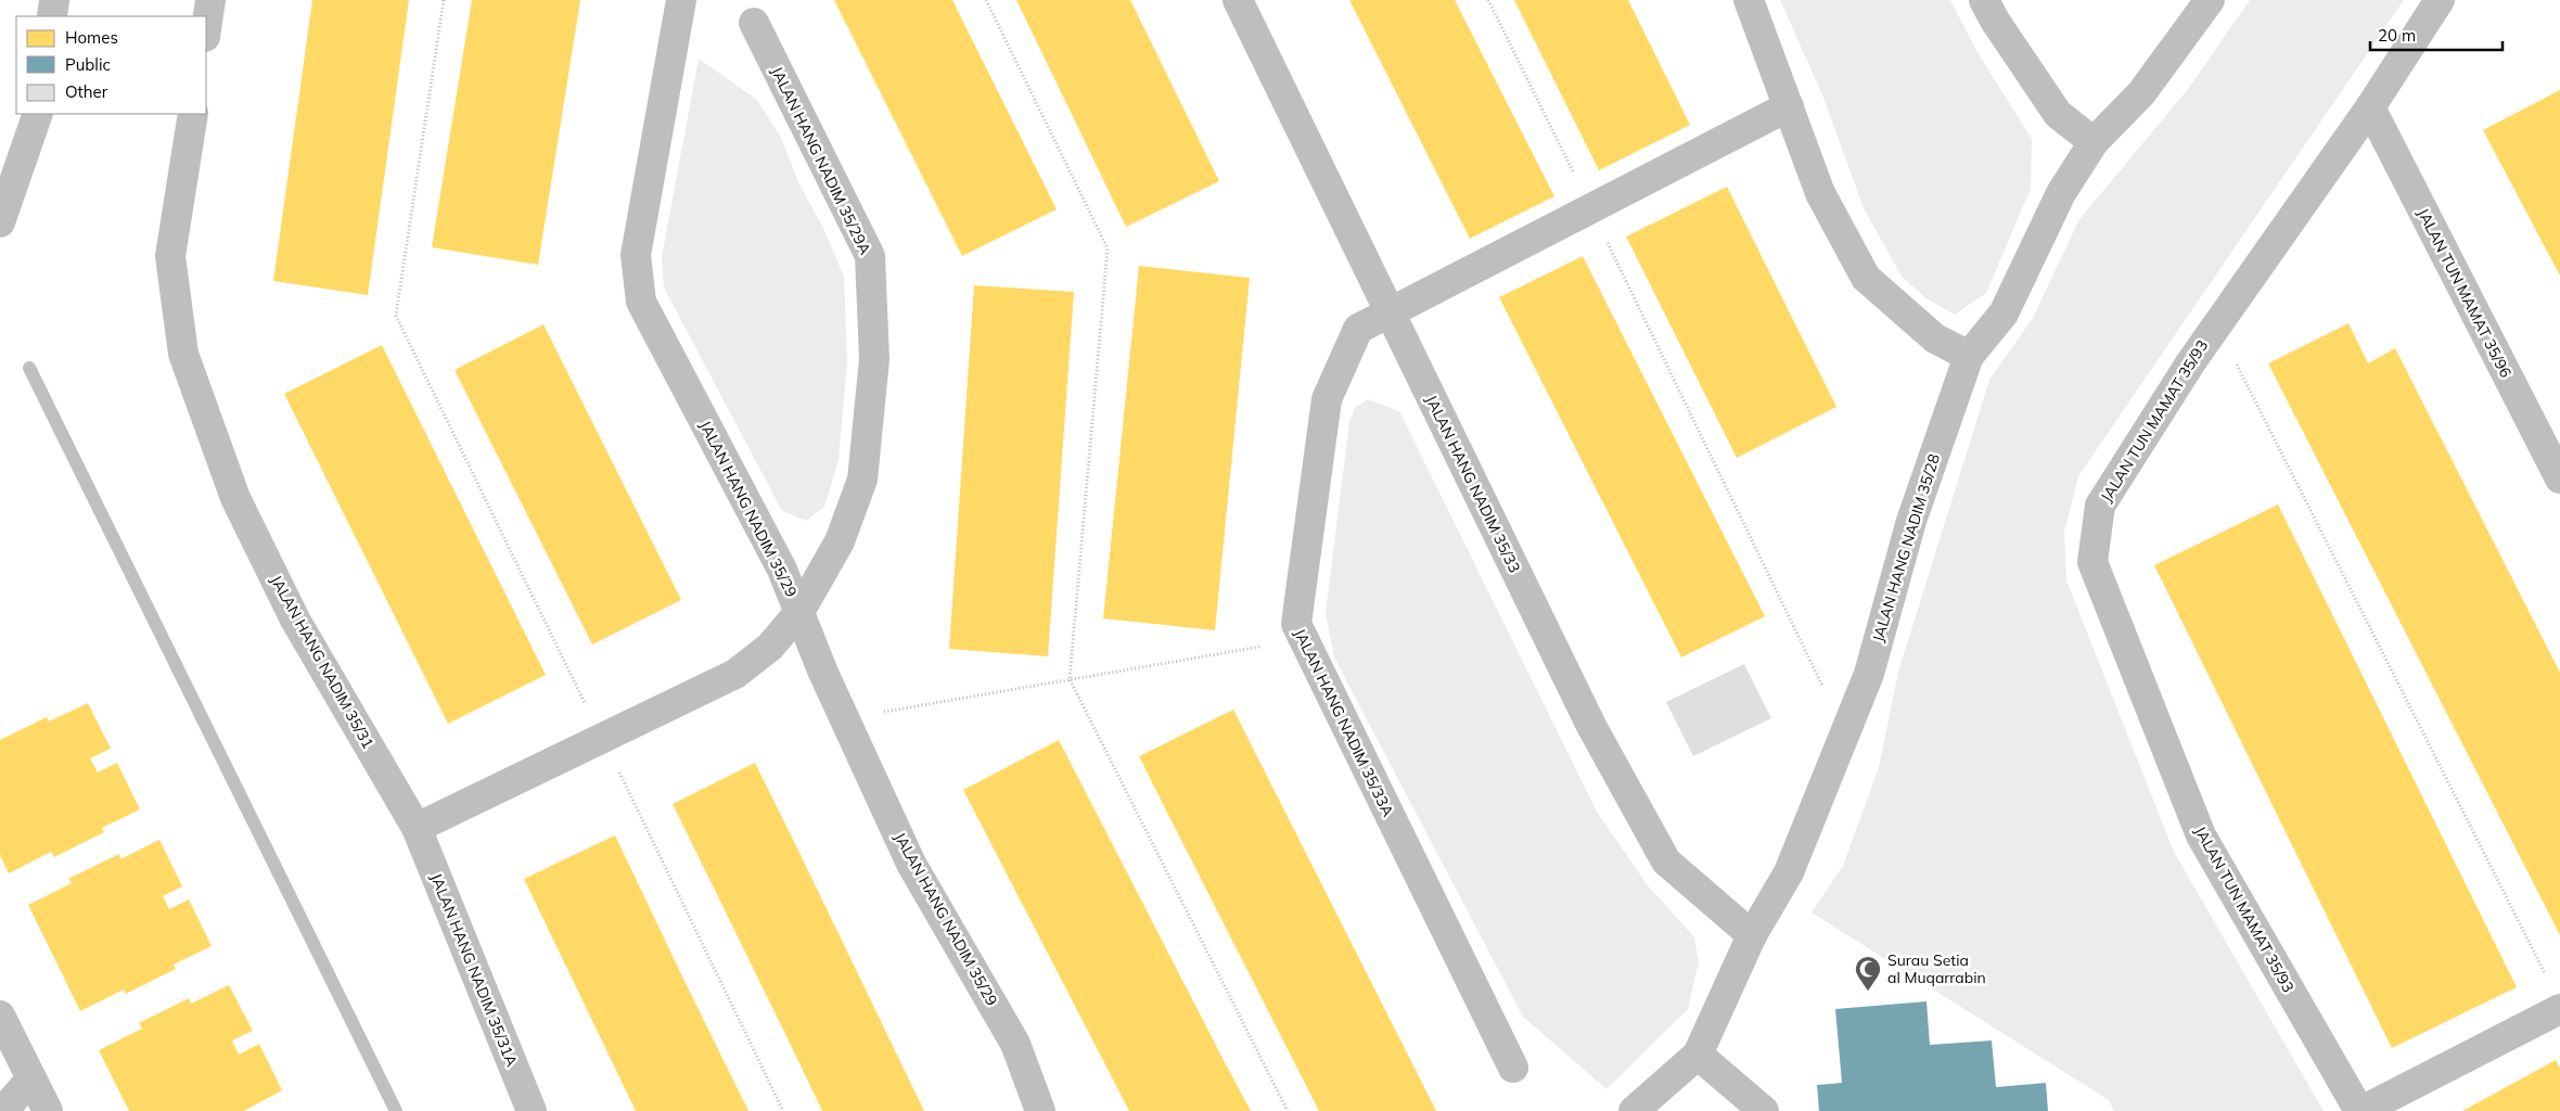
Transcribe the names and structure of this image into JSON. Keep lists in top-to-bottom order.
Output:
{
  "streets": {
    "street": [
      "JALAN HANG NADIM 35/29A",
      "JALAN TUN MAMAT 35/96",
      "JALAN TUN MAMAT 35/93",
      "JALAN HANG NADIM 35/33",
      "JALAN HANG NADIM 35/29",
      "JALAN HANG NADIM 35/28",
      "JALAN HANG NADIM 35/31",
      "JALAN HANG NADIM 35/33A",
      "JALAN HANG NADIM 35/31A"
    ]
  },
  "crossings": [
    ["JALAN HANG NADIM 35/29A", "JALAN HANG NADIM 35/29"],
    ["JALAN HANG NADIM 35/29A", "JALAN HANG NADIM 35/31"],
    ["JALAN HANG NADIM 35/29A", "JALAN HANG NADIM 35/31A"],
    ["JALAN TUN MAMAT 35/96", "JALAN TUN MAMAT 35/93"],
    ["JALAN HANG NADIM 35/33", "JALAN HANG NADIM 35/28"],
    ["JALAN HANG NADIM 35/33", "JALAN HANG NADIM 35/33A"],
    ["JALAN HANG NADIM 35/31", "JALAN HANG NADIM 35/31A"]
  ],
  "places": {
    "mosque": ["Surau Setia al Muqarrabin"]
  },
  "legend": ["Homes", "Public", "Other"],
  "scale_bar": "20 m"
}
